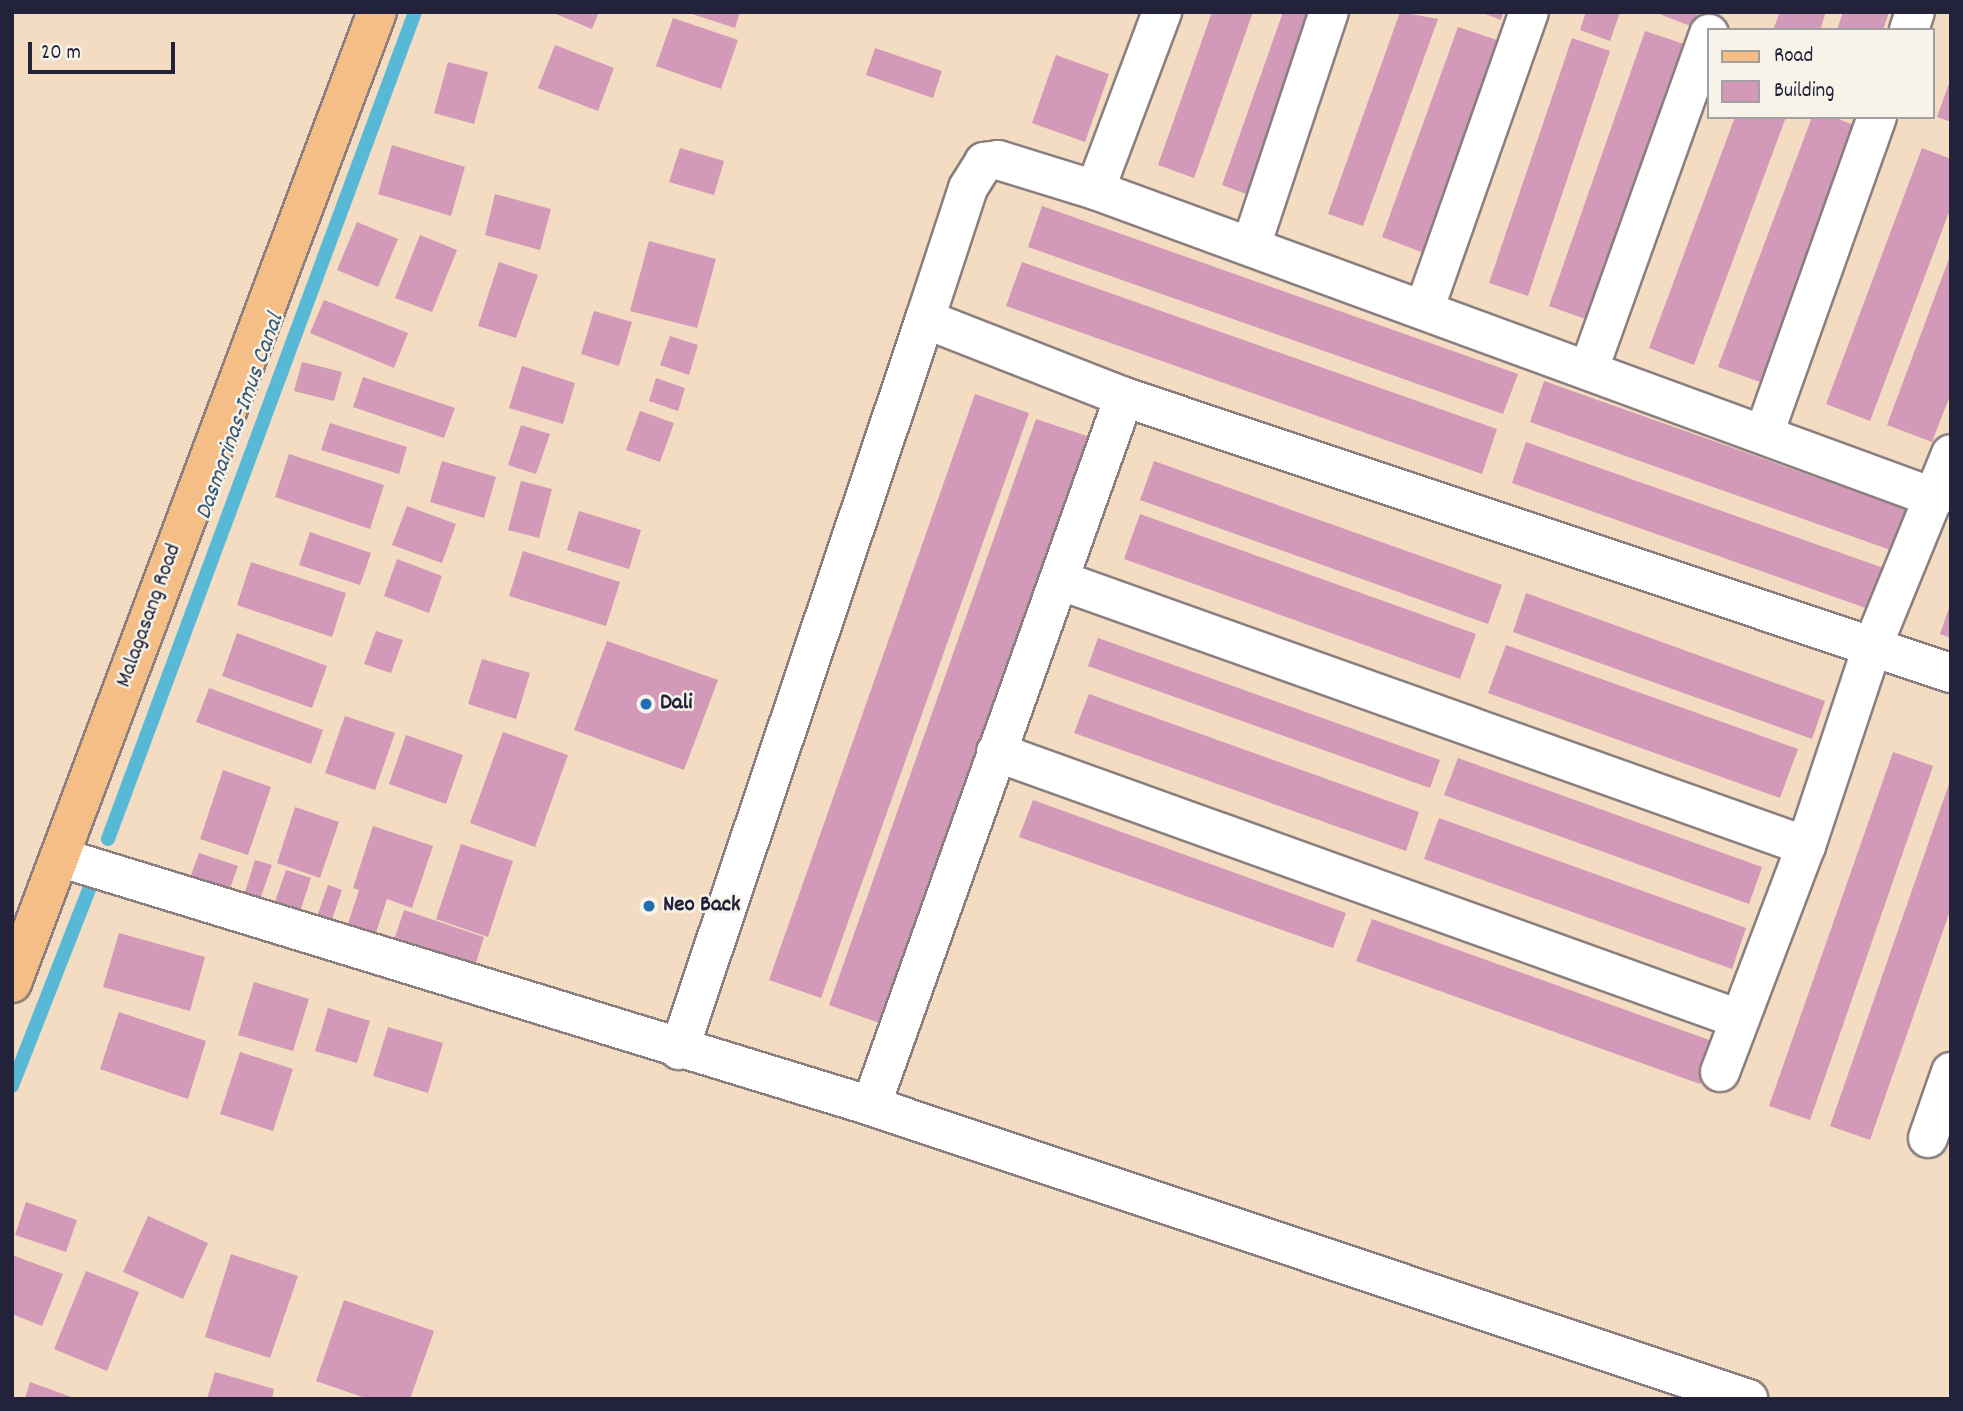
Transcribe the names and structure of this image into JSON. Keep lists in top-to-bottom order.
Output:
{
  "streets": {
    "main road": ["Malagasang Road"]
  },
  "water": ["Dasmarinas-Imus Canal"],
  "places": ["Dali", "Neo Back"],
  "legend": ["Road", "Building"],
  "scale_bar": "20 m"
}
